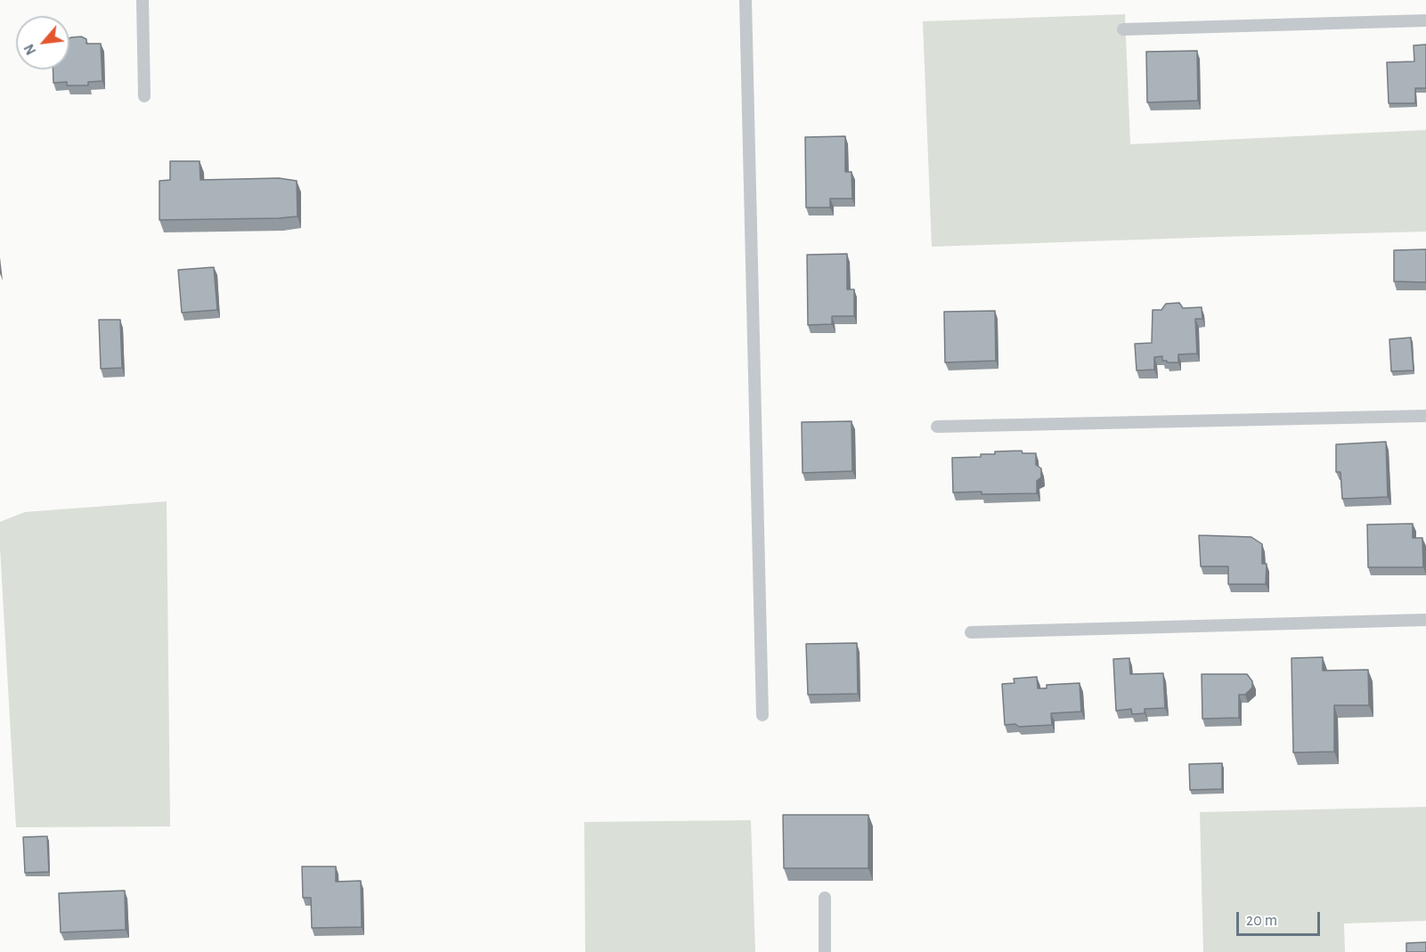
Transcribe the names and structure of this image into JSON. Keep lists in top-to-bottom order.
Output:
{
  "scale_bar": "20 m",
  "north": "bottom left"
}
